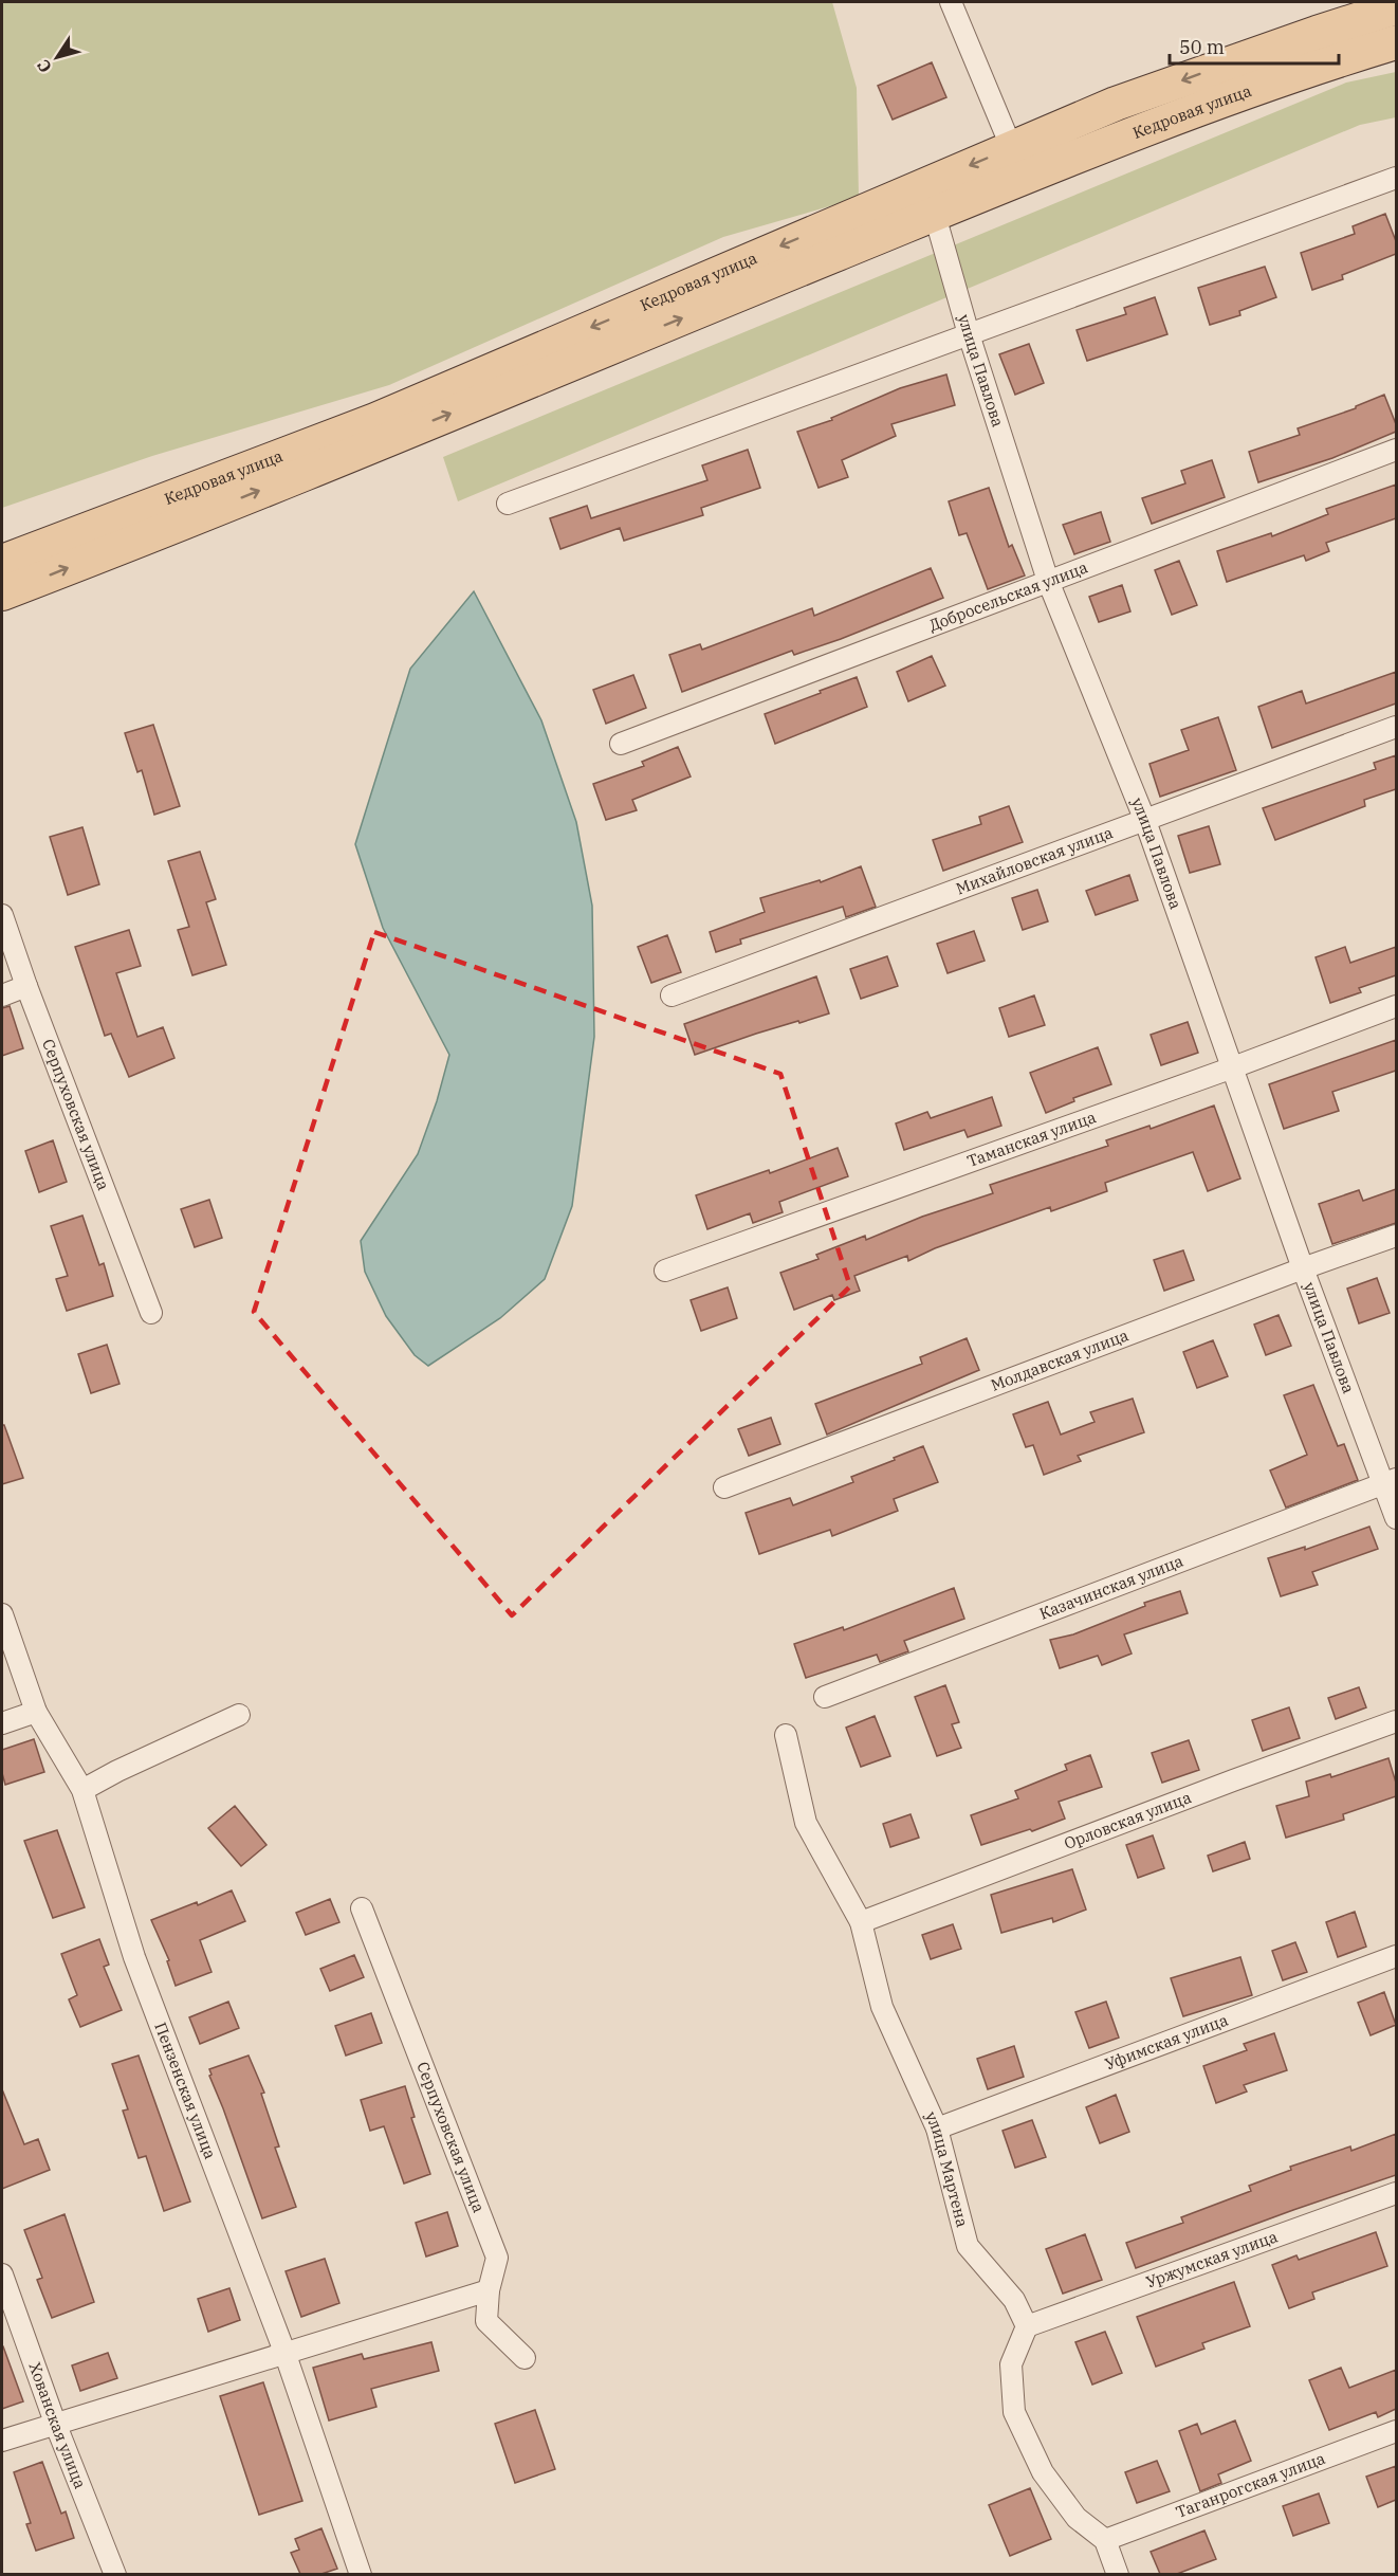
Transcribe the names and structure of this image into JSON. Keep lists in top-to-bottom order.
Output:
{
  "streets": {
    "main road": ["Кедровая улица"],
    "street": [
      "улица Павлова",
      "Добросельская улица",
      "Михайловская улица",
      "Серпуховская улица",
      "Таманская улица",
      "Молдавская улица",
      "Казачинская улица",
      "Орловская улица",
      "Уфимская улица",
      "Пензенская улица",
      "улица Мартена",
      "Уржумская улица",
      "Хованская улица",
      "Таганрогская улица"
    ]
  },
  "crossings": [
    ["Кедровая улица", "улица Павлова"],
    ["улица Павлова", "Добросельская улица"],
    ["улица Павлова", "Михайловская улица"],
    ["улица Павлова", "Таманская улица"],
    ["улица Павлова", "Молдавская улица"],
    ["улица Павлова", "Казачинская улица"],
    ["Орловская улица", "улица Мартена"],
    ["Уфимская улица", "улица Мартена"],
    ["улица Мартена", "Уржумская улица"]
  ],
  "scale_bar": "50 m",
  "north": "bottom left"
}
